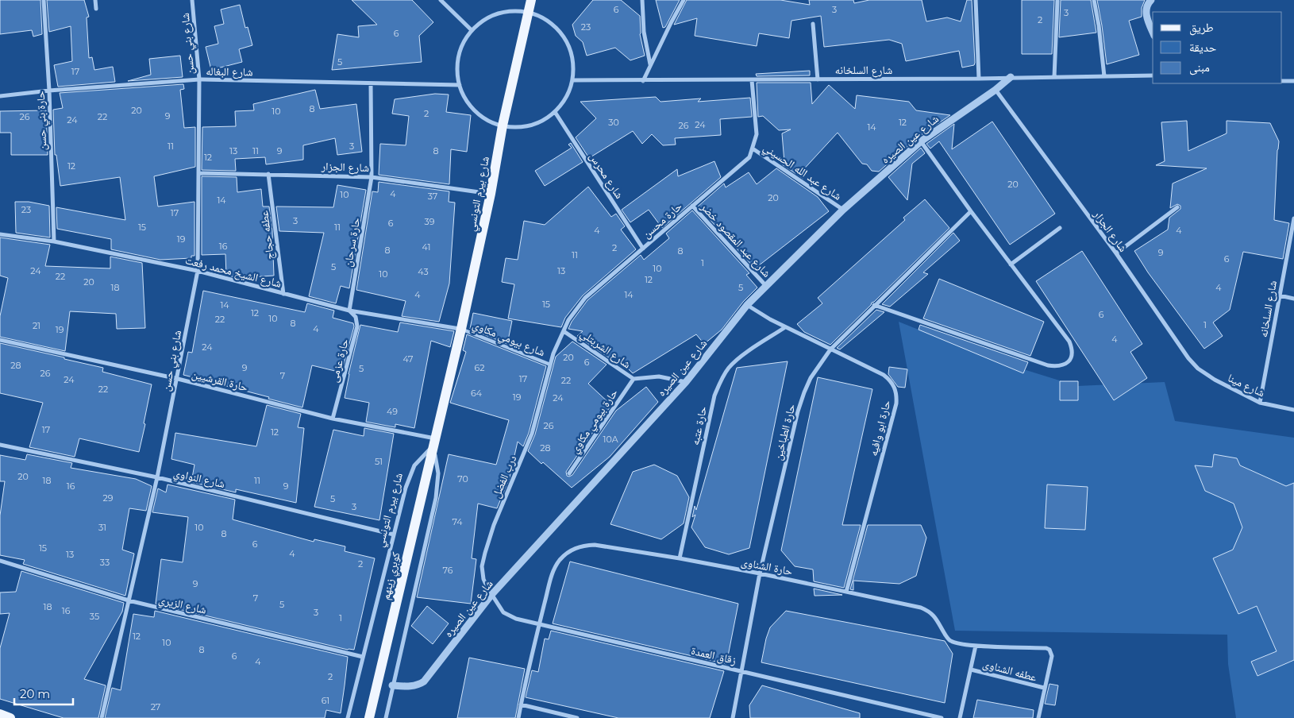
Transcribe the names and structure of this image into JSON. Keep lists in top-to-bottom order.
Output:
{
  "streets": {
    "main road": ["شارع بيرم التونسي", "كوبري زينهم"],
    "street": [
      "شارع بني حسن",
      "شارع السلخانه",
      "شارع البغاله",
      "حارة بني حسن",
      "شارع عين الصيره",
      "شارع الجزار",
      "شارع عبد الله الحسيني",
      "شارع محرس",
      "حارة محسن",
      "عطفه حجاج",
      "شارع عبد المقصود خضر",
      "حارة سرحان",
      "شارع الشيخ محمد رفعت",
      "شارع بيومي مكاوي",
      "شارع الشربتلي",
      "حارة عزمى",
      "حارة القرشيين",
      "شارع مينا",
      "حارة بيومي مكاوي",
      "حارة عتبه",
      "حارة ابو وافيه",
      "حارة الطباخين",
      "درب الفضل",
      "شارع النواوي",
      "حارة الشناوى",
      "شارع الزيري",
      "زقاق العمدة",
      "عطفه الشناوى"
    ]
  },
  "crossings": [
    ["شارع بني حسن", "شارع البغاله"],
    ["شارع بني حسن", "شارع الجزار"],
    ["شارع بني حسن", "شارع الشيخ محمد رفعت"],
    ["شارع بني حسن", "حارة القرشيين"],
    ["شارع بني حسن", "شارع النواوي"],
    ["شارع بني حسن", "شارع الزيري"],
    ["شارع السلخانه", "شارع عين الصيره"],
    ["شارع السلخانه", "حارة محسن"],
    ["شارع السلخانه", "شارع مينا"],
    ["شارع البغاله", "حارة بني حسن"],
    ["شارع البغاله", "حارة سرحان"],
    ["حارة بني حسن", "شارع الشيخ محمد رفعت"],
    ["شارع عين الصيره", "شارع الجزار"],
    ["شارع عين الصيره", "شارع عبد الله الحسيني"],
    ["شارع عين الصيره", "شارع بيرم التونسي"],
    ["شارع عين الصيره", "شارع عبد المقصود خضر"],
    ["شارع عين الصيره", "شارع الشربتلي"],
    ["شارع عين الصيره", "حارة ابو وافيه"],
    ["شارع عين الصيره", "درب الفضل"],
    ["شارع عين الصيره", "زقاق العمدة"],
    ["شارع الجزار", "شارع بيرم التونسي"],
    ["شارع الجزار", "عطفه حجاج"],
    ["شارع الجزار", "حارة سرحان"],
    ["شارع الجزار", "شارع مينا"],
    ["شارع عبد الله الحسيني", "حارة محسن"],
    ["شارع محرس", "حارة محسن"],
    ["شارع بيرم التونسي", "شارع الشيخ محمد رفعت"],
    ["شارع بيرم التونسي", "شارع بيومي مكاوي"],
    ["شارع بيرم التونسي", "حارة القرشيين"],
    ["شارع بيرم التونسي", "شارع النواوي"],
    ["شارع بيرم التونسي", "كوبري زينهم"],
    ["شارع بيرم التونسي", "شارع الزيري"],
    ["حارة محسن", "شارع عبد المقصود خضر"],
    ["حارة محسن", "شارع بيومي مكاوي"],
    ["حارة محسن", "شارع الشربتلي"],
    ["حارة محسن", "درب الفضل"],
    ["عطفه حجاج", "شارع الشيخ محمد رفعت"],
    ["حارة سرحان", "شارع الشيخ محمد رفعت"],
    ["حارة سرحان", "حارة عزمى"],
    ["شارع الشيخ محمد رفعت", "شارع بيومي مكاوي"],
    ["شارع الشيخ محمد رفعت", "حارة عزمى"],
    ["شارع بيومي مكاوي", "درب الفضل"],
    ["شارع الشربتلي", "حارة بيومي مكاوي"],
    ["حارة عزمى", "حارة القرشيين"],
    ["حارة القرشيين", "كوبري زينهم"],
    ["حارة عتبه", "حارة ابو وافيه"],
    ["حارة عتبه", "حارة الشناوى"],
    ["حارة ابو وافيه", "حارة الطباخين"],
    ["حارة ابو وافيه", "حارة الشناوى"],
    ["حارة الطباخين", "حارة الشناوى"],
    ["حارة الطباخين", "زقاق العمدة"],
    ["درب الفضل", "زقاق العمدة"],
    ["حارة الشناوى", "زقاق العمدة"],
    ["حارة الشناوى", "عطفه الشناوى"]
  ],
  "house_numbers": [
    "6",
    "3",
    "3",
    "2",
    "23",
    "6",
    "5",
    "17",
    "8",
    "20",
    "10",
    "2",
    "9",
    "26",
    "22",
    "24",
    "30",
    "12",
    "24",
    "26",
    "14",
    "11",
    "3",
    "13",
    "11",
    "9",
    "8",
    "12",
    "12",
    "20",
    "4",
    "10",
    "37",
    "20",
    "14",
    "23",
    "17",
    "3",
    "39",
    "6",
    "15",
    "11",
    "4",
    "4",
    "19",
    "16",
    "41",
    "2",
    "8",
    "8",
    "9",
    "11",
    "6",
    "1",
    "5",
    "10",
    "24",
    "13",
    "43",
    "10",
    "22",
    "12",
    "20",
    "18",
    "5",
    "4",
    "4",
    "14",
    "15",
    "14",
    "12",
    "6",
    "10",
    "22",
    "8",
    "1",
    "21",
    "4",
    "19",
    "4",
    "24",
    "20",
    "47",
    "6",
    "28",
    "9",
    "62",
    "5",
    "26",
    "7",
    "17",
    "24",
    "22",
    "22",
    "64",
    "19",
    "24",
    "49",
    "26",
    "17",
    "12",
    "10A",
    "28",
    "51",
    "20",
    "70",
    "18",
    "11",
    "16",
    "9",
    "29",
    "5",
    "3",
    "74",
    "31",
    "10",
    "8",
    "6",
    "15",
    "4",
    "13",
    "33",
    "2",
    "76",
    "9",
    "7",
    "5",
    "18",
    "16",
    "3",
    "35",
    "1",
    "12",
    "10",
    "8",
    "6",
    "4",
    "2",
    "61",
    "27"
  ],
  "legend": ["طريق", "حديقة", "مبنى"],
  "scale_bar": "20 m"
}
